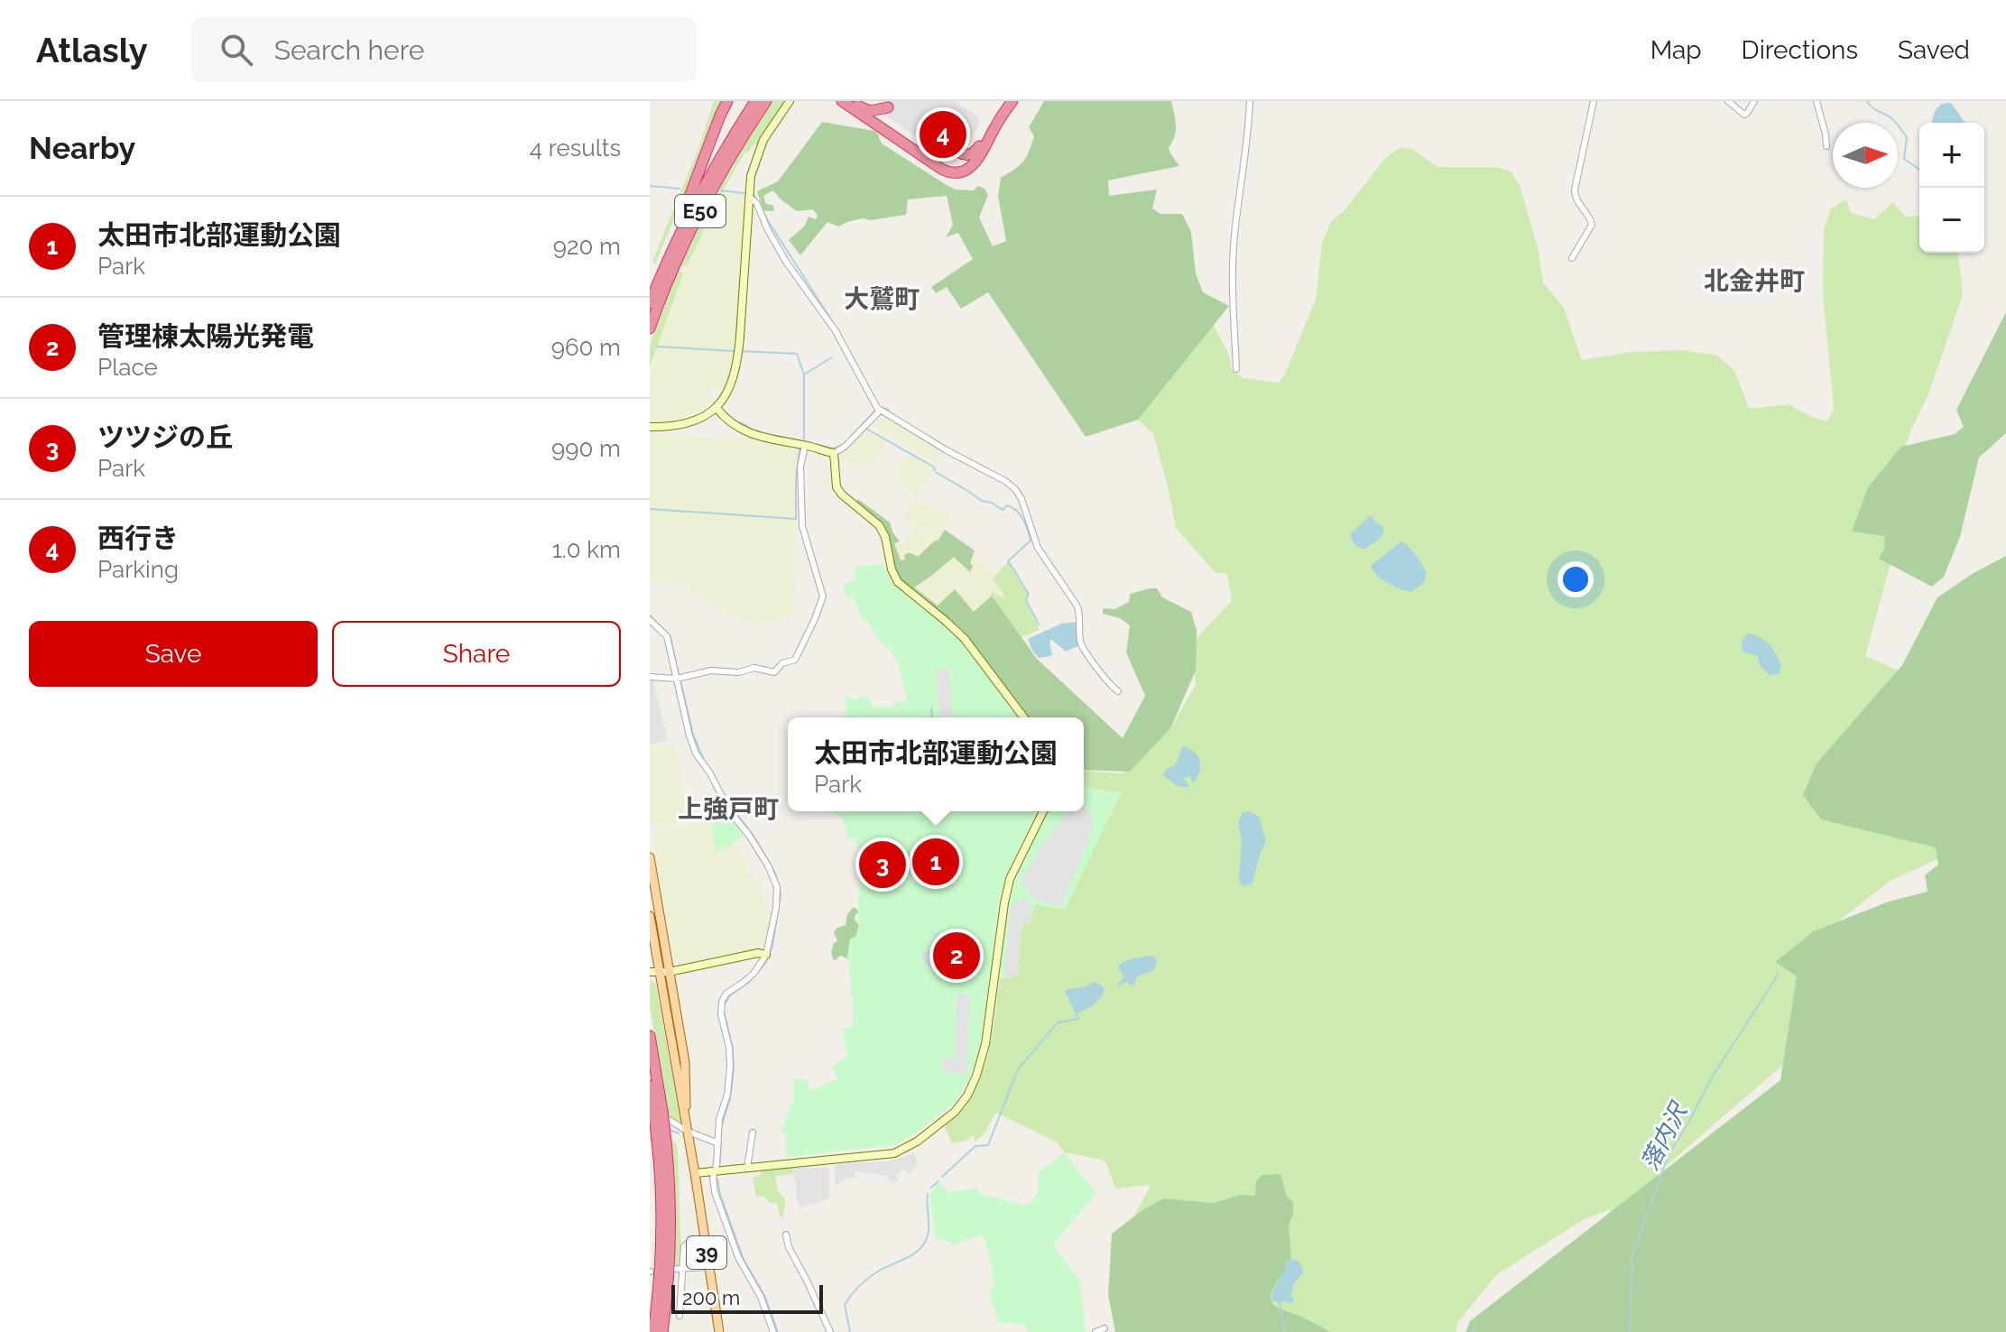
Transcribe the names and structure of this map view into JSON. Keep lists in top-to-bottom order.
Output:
{
  "streets": {
    "highway": ["E50"],
    "main road": ["39"]
  },
  "districts": ["北金井町", "大鷲町", "上強戸町"],
  "water": ["落内沢"],
  "scale_bar": "200 m",
  "north": "right",
  "page": {
    "header": "Atlasly",
    "search": "Search here",
    "nav": ["Map", "Directions", "Saved"],
    "heading": ["Nearby", "4 results"],
    "pins": [
      "4",
      "1",
      "3",
      "2"
    ],
    "map_buttons": ["+", "−"],
    "list": [
      {
        "mark": "1",
        "name": "太田市北部運動公園",
        "note": "Park",
        "value": "920 m"
      },
      {
        "mark": "2",
        "name": "管理棟太陽光発電",
        "note": "Place",
        "value": "960 m"
      },
      {
        "mark": "3",
        "name": "ツツジの丘",
        "note": "Park",
        "value": "990 m"
      },
      {
        "mark": "4",
        "name": "西行き",
        "note": "Parking",
        "value": "1.0 km"
      }
    ],
    "buttons": ["Save", "Share"],
    "popup": ["太田市北部運動公園", "Park"],
    "scale": "200 m"
  }
}
